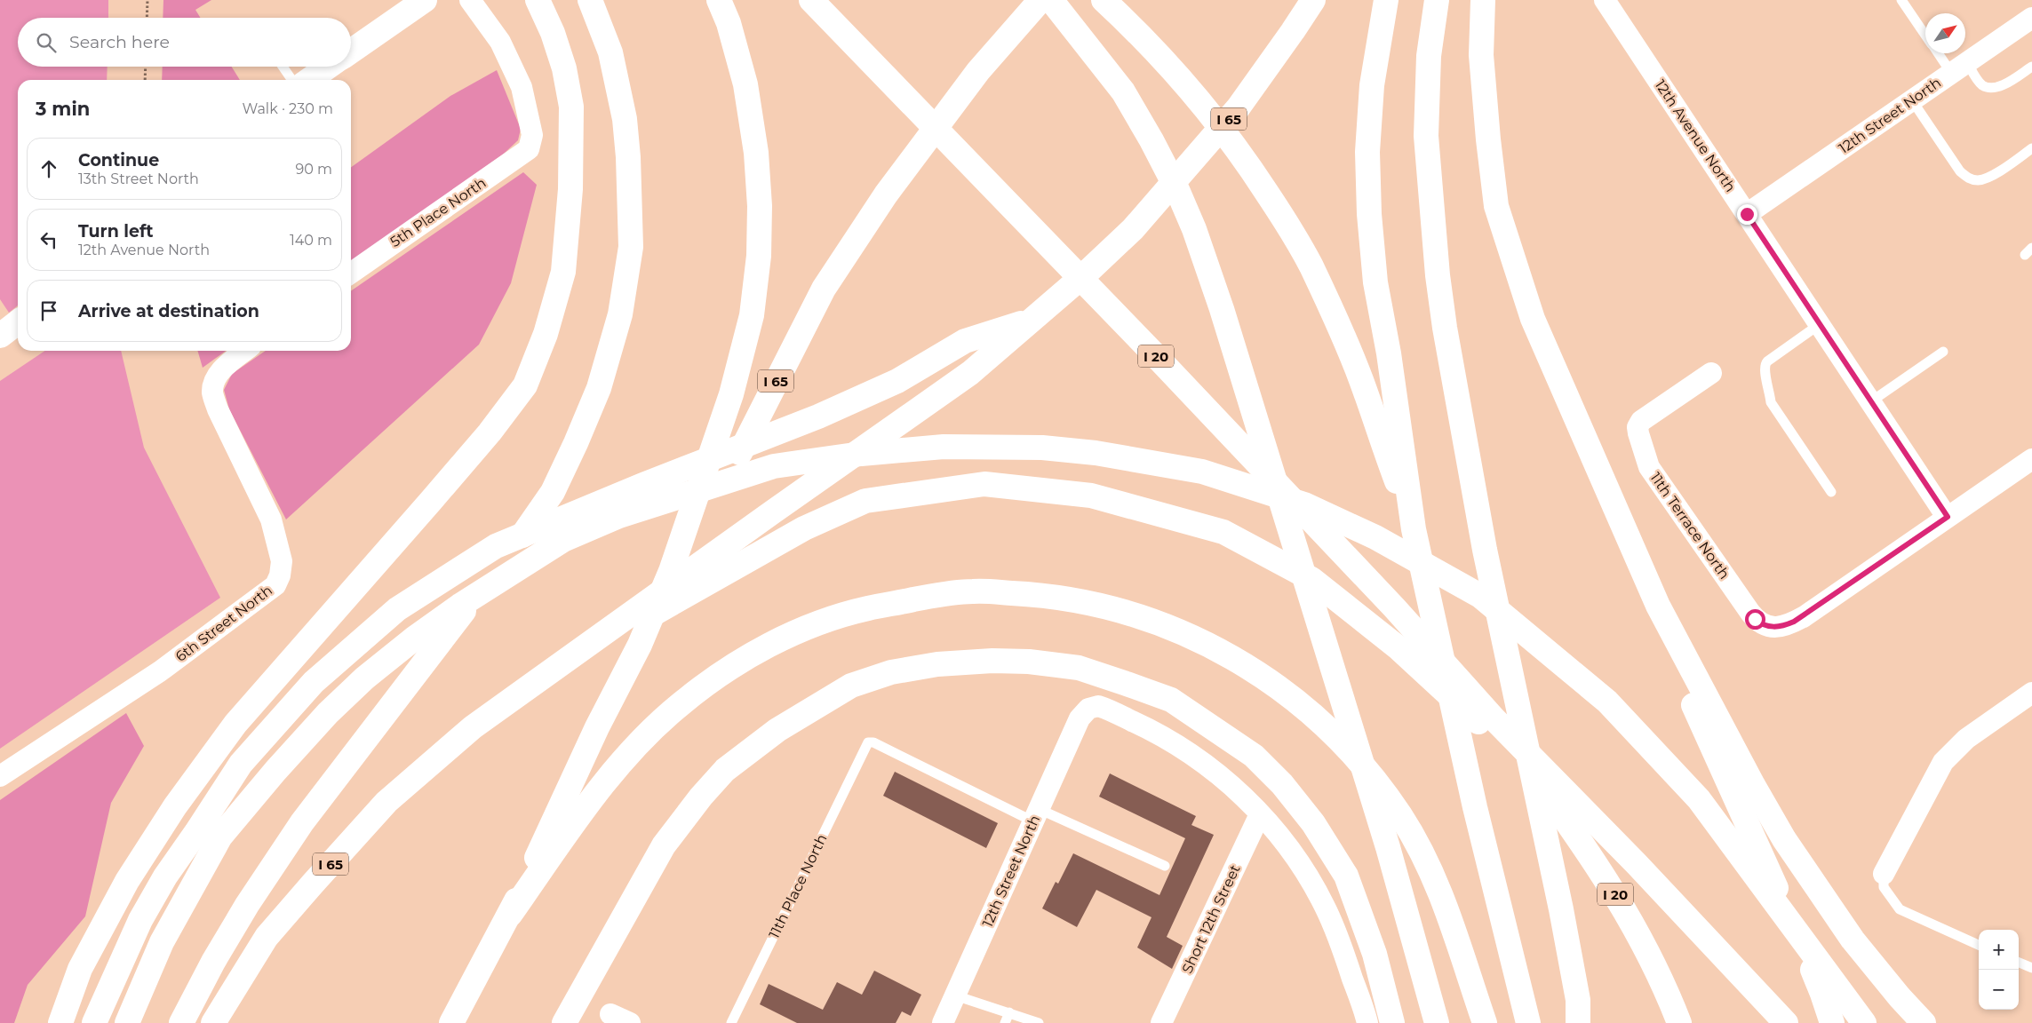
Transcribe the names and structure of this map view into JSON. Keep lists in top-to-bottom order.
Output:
{
  "streets": {
    "main road": ["I 65", "I 20"],
    "street": [
      "12th Street North",
      "12th Avenue North",
      "5th Place North",
      "11th Terrace North",
      "6th Street North",
      "Short 12th Street"
    ],
    "lane": ["11th Place North"]
  },
  "crossings": [
    ["12th Street North", "12th Avenue North"],
    ["12th Street North", "11th Place North"],
    ["12th Street North", "Short 12th Street"],
    ["12th Avenue North", "11th Terrace North"]
  ],
  "north": "top right",
  "page": {
    "search": "Search here",
    "heading": ["3 min", "Walk · 230 m"],
    "list": [
      ["Continue", "13th Street North", "90 m"],
      ["Turn left", "12th Avenue North", "140 m"],
      "Arrive at destination"
    ],
    "map_buttons": ["+", "−"]
  }
}
